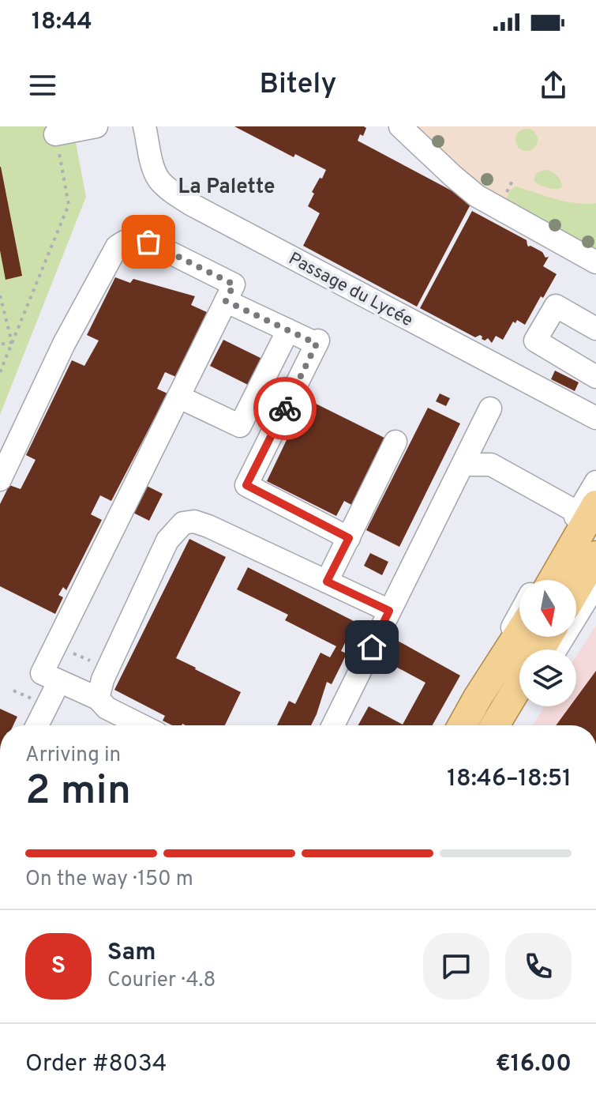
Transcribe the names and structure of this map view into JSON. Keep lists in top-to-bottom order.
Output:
{
  "streets": {
    "street": ["Passage du Lycée"]
  },
  "districts": ["La Palette"],
  "north": "bottom",
  "page": {
    "status": "18:44",
    "header": "Bitely",
    "heading": ["2 min", "Arriving in", "18:46–18:51"],
    "panel": [
      "Sam",
      "Courier · 4.8",
      "Order #8034",
      "€16.00"
    ],
    "bar": "On the way · 150 m",
    "round": "S"
  }
}
